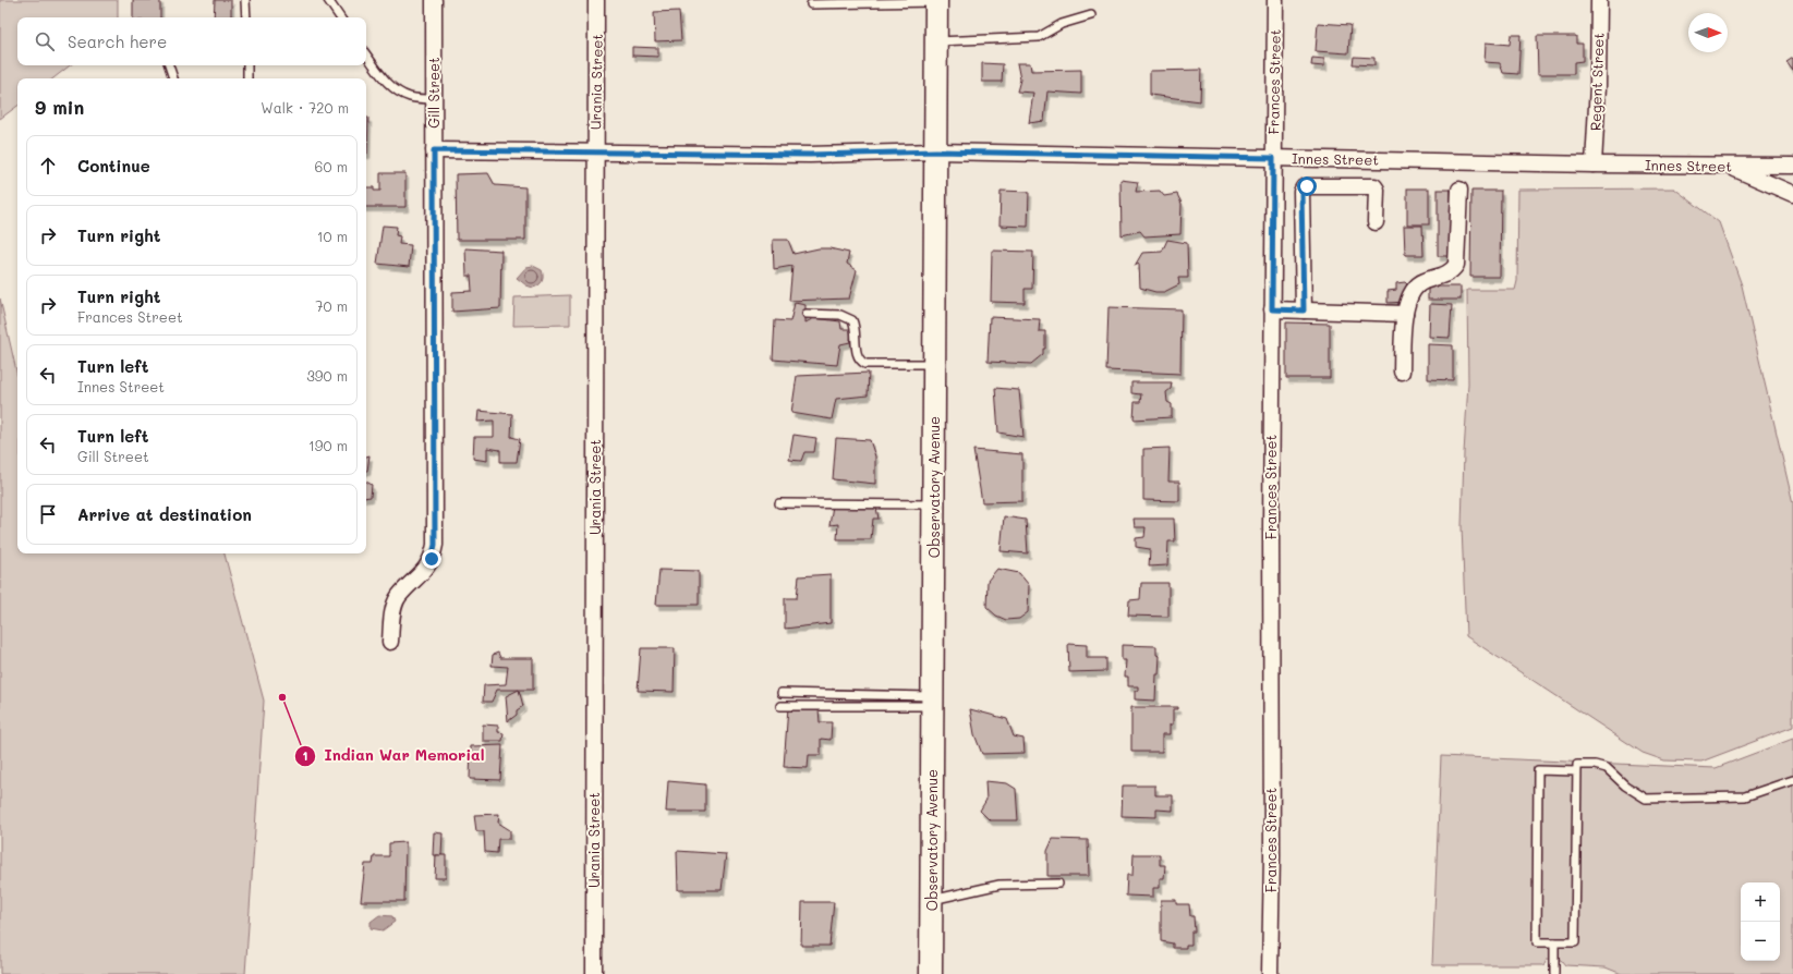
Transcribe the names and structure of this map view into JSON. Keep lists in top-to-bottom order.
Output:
{
  "streets": {
    "main road": ["Observatory Avenue"],
    "street": [
      "Urania Street",
      "Frances Street",
      "Regent Street",
      "Gill Street",
      "Innes Street"
    ]
  },
  "crossings": [
    ["Urania Street", "Innes Street"],
    ["Frances Street", "Innes Street"],
    ["Regent Street", "Innes Street"],
    ["Gill Street", "Innes Street"],
    ["Innes Street", "Observatory Avenue"]
  ],
  "places": ["Indian War Memorial"],
  "north": "right",
  "page": {
    "search": "Search here",
    "heading": ["9 min", "Walk · 720 m"],
    "list": [
      ["Continue", "60 m"],
      ["Turn right", "10 m"],
      ["Turn right", "Frances Street", "70 m"],
      ["Turn left", "Innes Street", "390 m"],
      ["Turn left", "Gill Street", "190 m"],
      "Arrive at destination"
    ],
    "map_buttons": ["+", "−"]
  }
}
